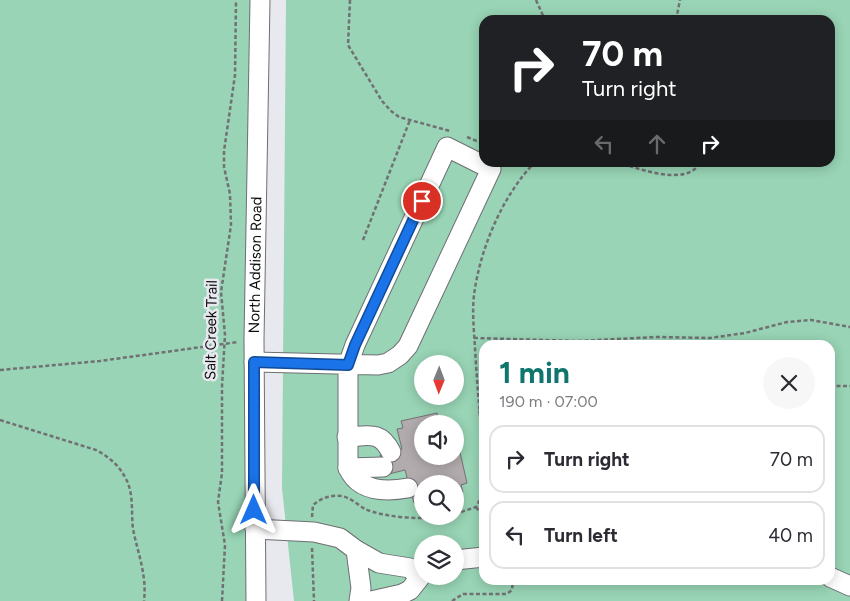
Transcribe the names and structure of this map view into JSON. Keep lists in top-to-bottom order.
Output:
{
  "streets": {
    "street": ["North Addison Road"],
    "path": ["Salt Creek Trail"]
  },
  "north": "bottom",
  "page": {
    "turn": ["70 m", "Turn right"],
    "heading": ["1 min", "190 m · 07:00"],
    "list": [
      {
        "name": "Turn right",
        "value": "70 m"
      },
      {
        "name": "Turn left",
        "value": "40 m"
      }
    ]
  }
}
